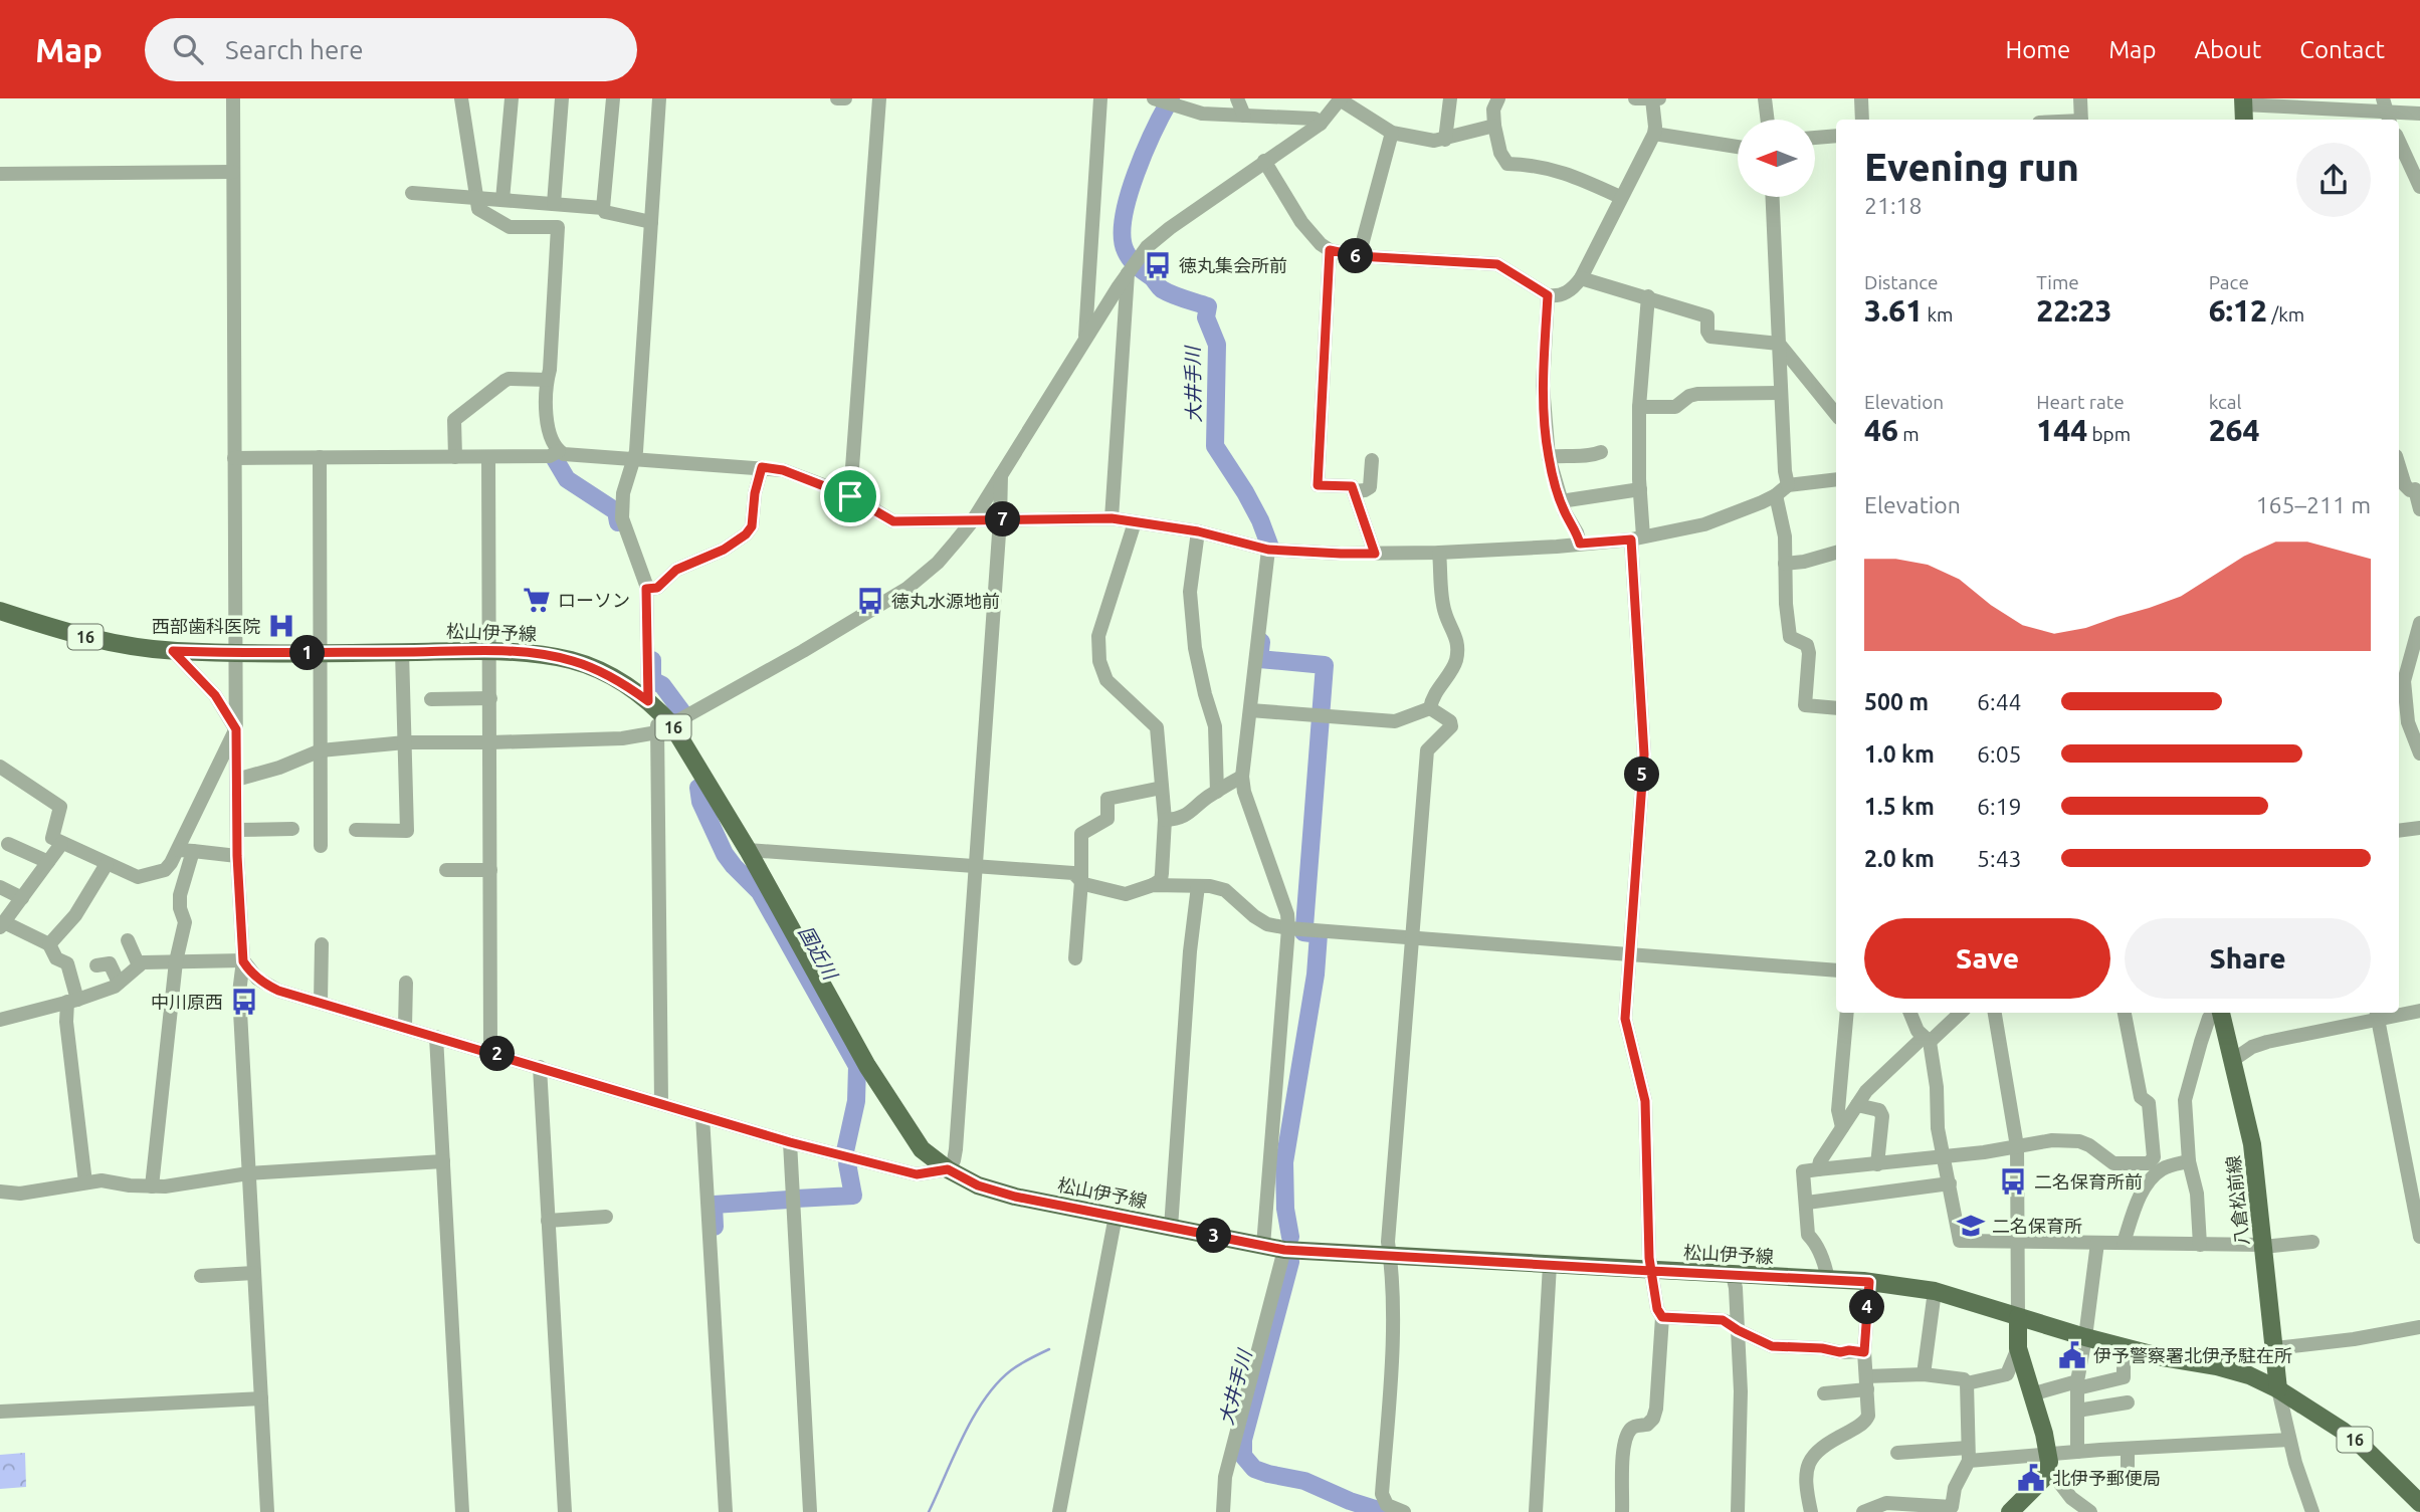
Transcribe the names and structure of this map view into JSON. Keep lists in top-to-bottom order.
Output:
{
  "streets": {
    "main road": ["松山伊予線", "16", "八倉松前線"]
  },
  "crossings": [
    ["松山伊予線", "八倉松前線"]
  ],
  "water": ["大井手川", "国近川"],
  "places": {
    "bus stop": [
      "徳丸集会所前",
      "徳丸水源地前",
      "中川原西",
      "二名保育所前"
    ],
    "supermarket": ["ローソン"],
    "hospital": ["西部歯科医院"],
    "school or university": ["二名保育所"],
    "public building": ["伊予警察署北伊予駐在所", "北伊予郵便局"]
  },
  "north": "left",
  "page": {
    "header": "Map",
    "search": "Search here",
    "nav": [
      "Home",
      "Map",
      "About",
      "Contact"
    ],
    "heading": ["Evening run", "21:18"],
    "pins": [
      "6",
      "7",
      "1",
      "5",
      "2",
      "3",
      "4"
    ],
    "stats": [
      ["Distance", "3.61 km"],
      ["Time", "22:23"],
      ["Pace", "6:12 /km"],
      ["Elevation", "46 m"],
      ["Heart rate", "144 bpm"],
      ["kcal", "264"]
    ],
    "chart": ["Elevation", "165–211 m"],
    "list": [
      {
        "name": "500 m",
        "note": "6:44"
      },
      {
        "name": "1.0 km",
        "note": "6:05"
      },
      {
        "name": "1.5 km",
        "note": "6:19"
      },
      {
        "name": "2.0 km",
        "note": "5:43"
      }
    ],
    "buttons": ["Save", "Share"]
  }
}
